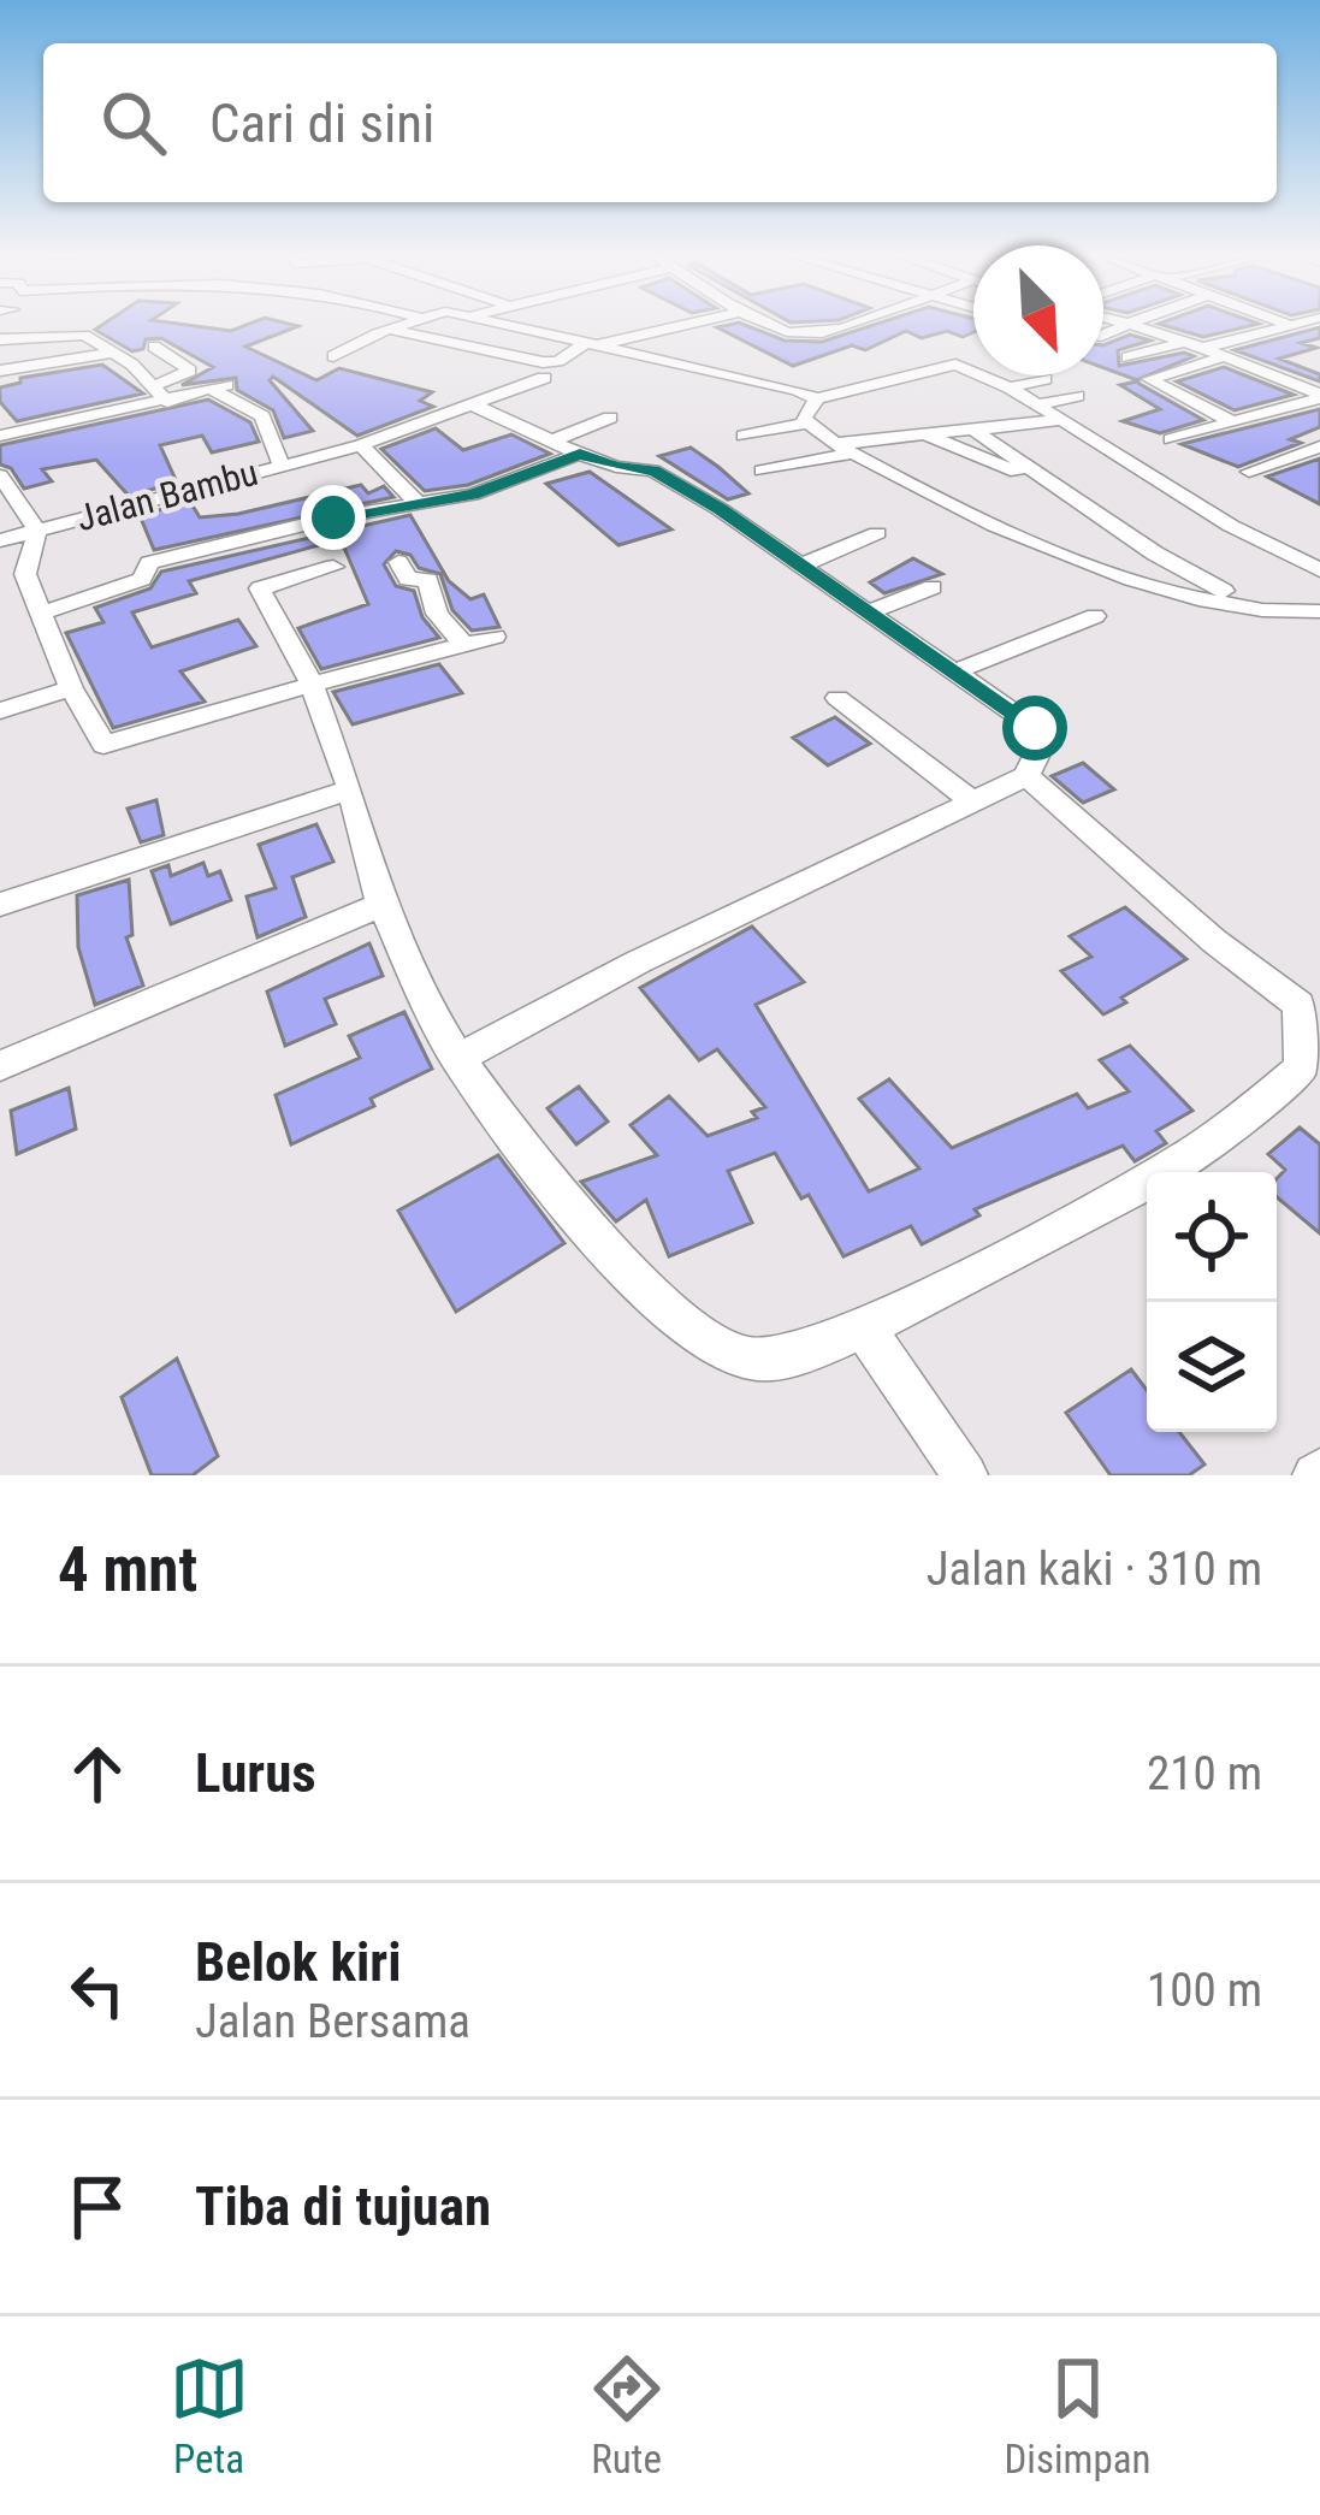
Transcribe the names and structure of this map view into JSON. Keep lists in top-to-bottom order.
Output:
{
  "streets": {
    "street": ["Jalan Bambu"]
  },
  "north": "bottom right",
  "page": {
    "search": "Cari di sini",
    "heading": ["4 mnt", "Jalan kaki · 310 m"],
    "list": [
      ["Lurus", "210 m"],
      ["Belok kiri", "Jalan Bersama", "100 m"],
      "Tiba di tujuan"
    ],
    "nav": ["Peta", "Rute", "Disimpan"]
  }
}
